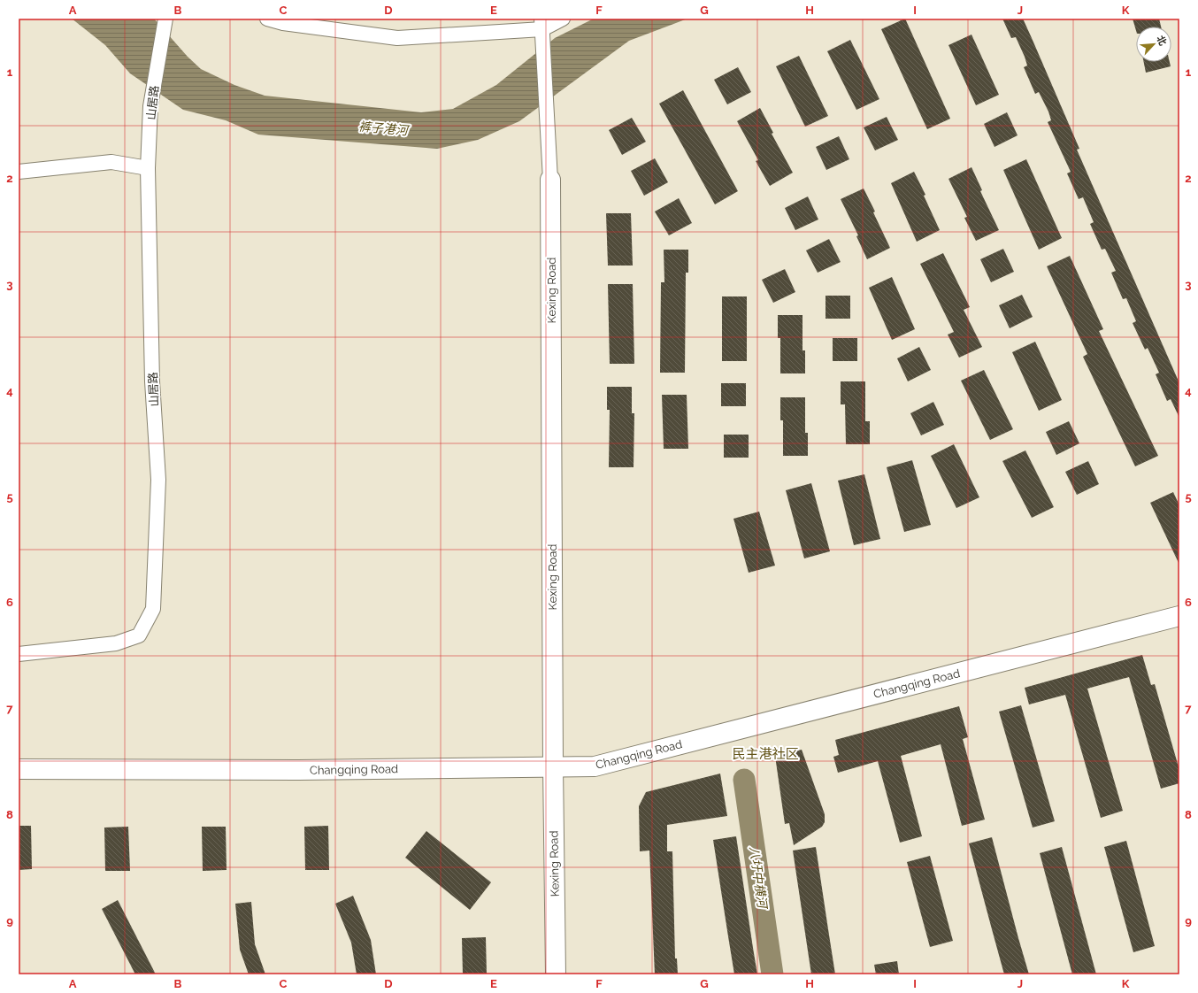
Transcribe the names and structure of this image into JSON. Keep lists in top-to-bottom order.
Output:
{
  "streets": {
    "street": ["山居路", "Kexing Road", "Changqing Road"]
  },
  "crossings": [
    ["Kexing Road", "Changqing Road"]
  ],
  "districts": ["民主港社区"],
  "water": ["裤子港河", "八圩中横河"],
  "north": "top right",
  "grid": {
    "columns": [
      "A",
      "B",
      "C",
      "D",
      "E",
      "F",
      "G",
      "H",
      "I",
      "J",
      "K"
    ],
    "rows": [
      "1",
      "2",
      "3",
      "4",
      "5",
      "6",
      "7",
      "8",
      "9"
    ]
  }
}
